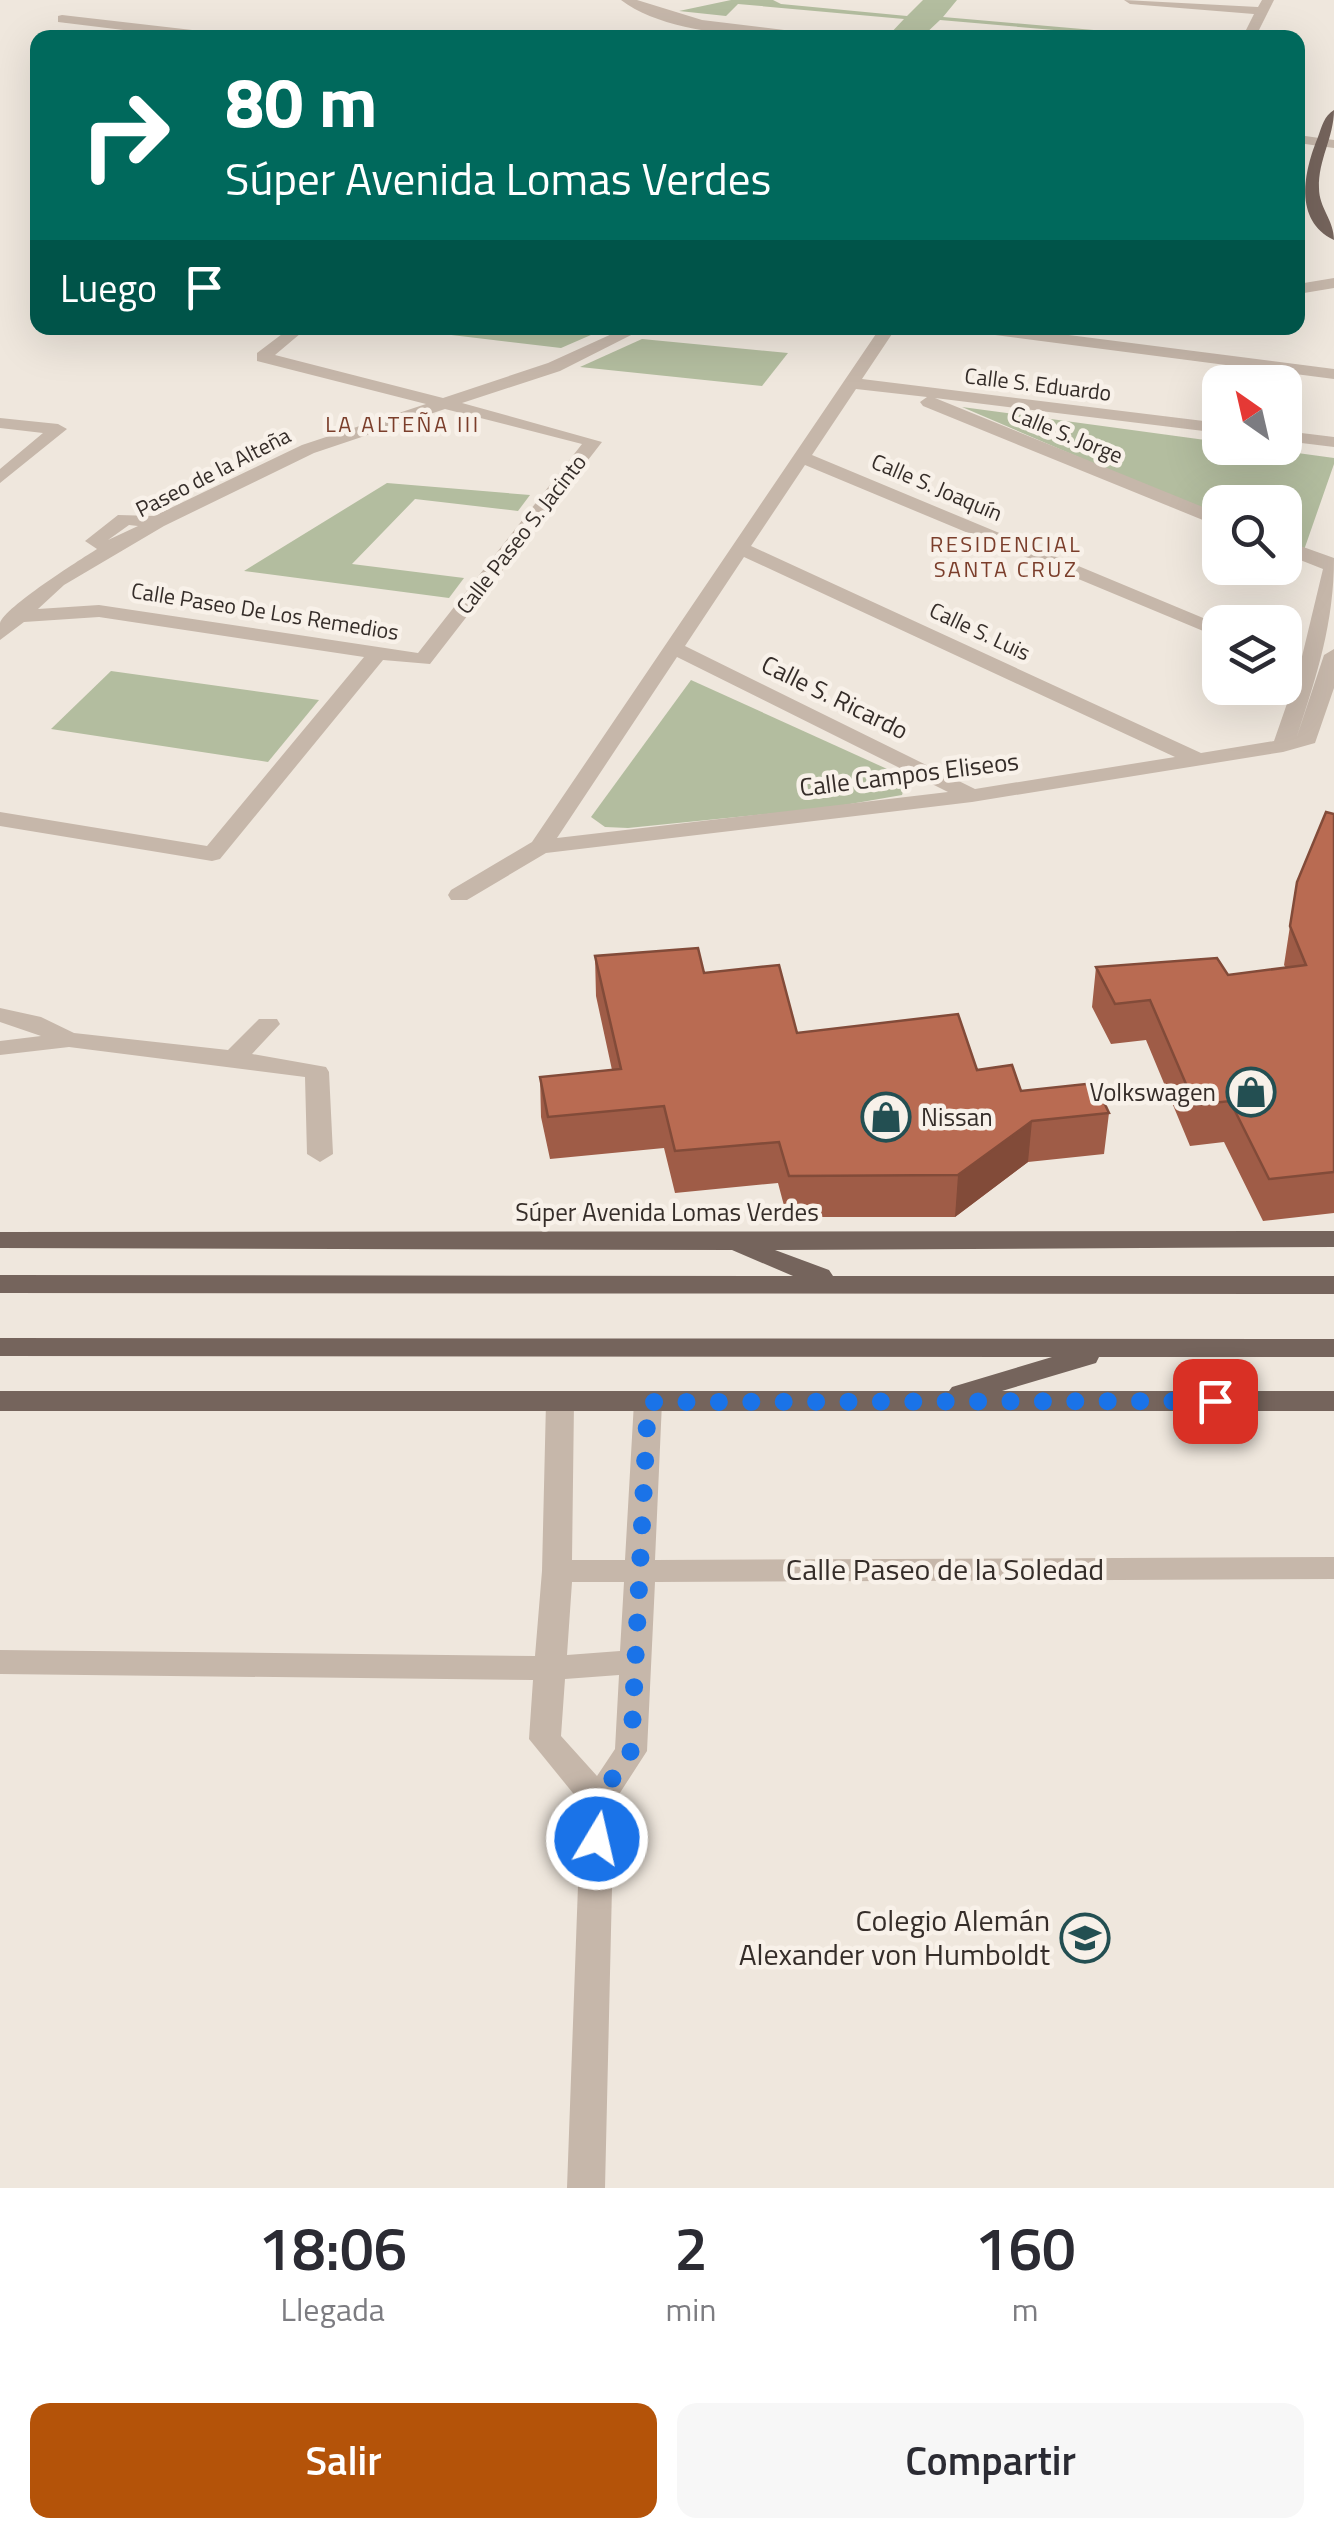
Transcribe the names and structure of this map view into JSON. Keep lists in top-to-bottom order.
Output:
{
  "streets": {
    "main road": ["Súper Avenida Lomas Verdes"],
    "street": [
      "Calle S. Eduardo",
      "Calle S. Jorge",
      "Paseo de la Alteña",
      "Calle S. Joaquín",
      "Calle Paseo S. Jacinto",
      "Calle Paseo De Los Remedios",
      "Calle S. Luis",
      "Calle S. Ricardo",
      "Calle Campos Eliseos",
      "Calle Paseo de la Soledad"
    ]
  },
  "crossings": [
    ["Calle S. Eduardo", "Calle S. Jorge"],
    ["Calle S. Eduardo", "Calle Campos Eliseos"],
    ["Paseo de la Alteña", "Calle Paseo S. Jacinto"],
    ["Paseo de la Alteña", "Calle Paseo De Los Remedios"],
    ["Calle S. Joaquín", "Calle Campos Eliseos"],
    ["Calle Paseo S. Jacinto", "Calle Paseo De Los Remedios"],
    ["Calle S. Luis", "Calle Campos Eliseos"],
    ["Calle S. Ricardo", "Calle Campos Eliseos"]
  ],
  "districts": ["LA ALTEÑA III", "RESIDENCIAL SANTA CRUZ"],
  "places": {
    "shop": ["Volkswagen", "Nissan"],
    "school or university": ["Colegio Alemán Alexander von Humboldt"]
  },
  "north": "top left",
  "page": {
    "turn": ["80 m", "Súper Avenida Lomas Verdes"],
    "then": "Luego",
    "eta": [
      "18:06",
      "Llegada",
      "2",
      "min",
      "160",
      "m"
    ],
    "buttons": ["Salir", "Compartir"]
  }
}
